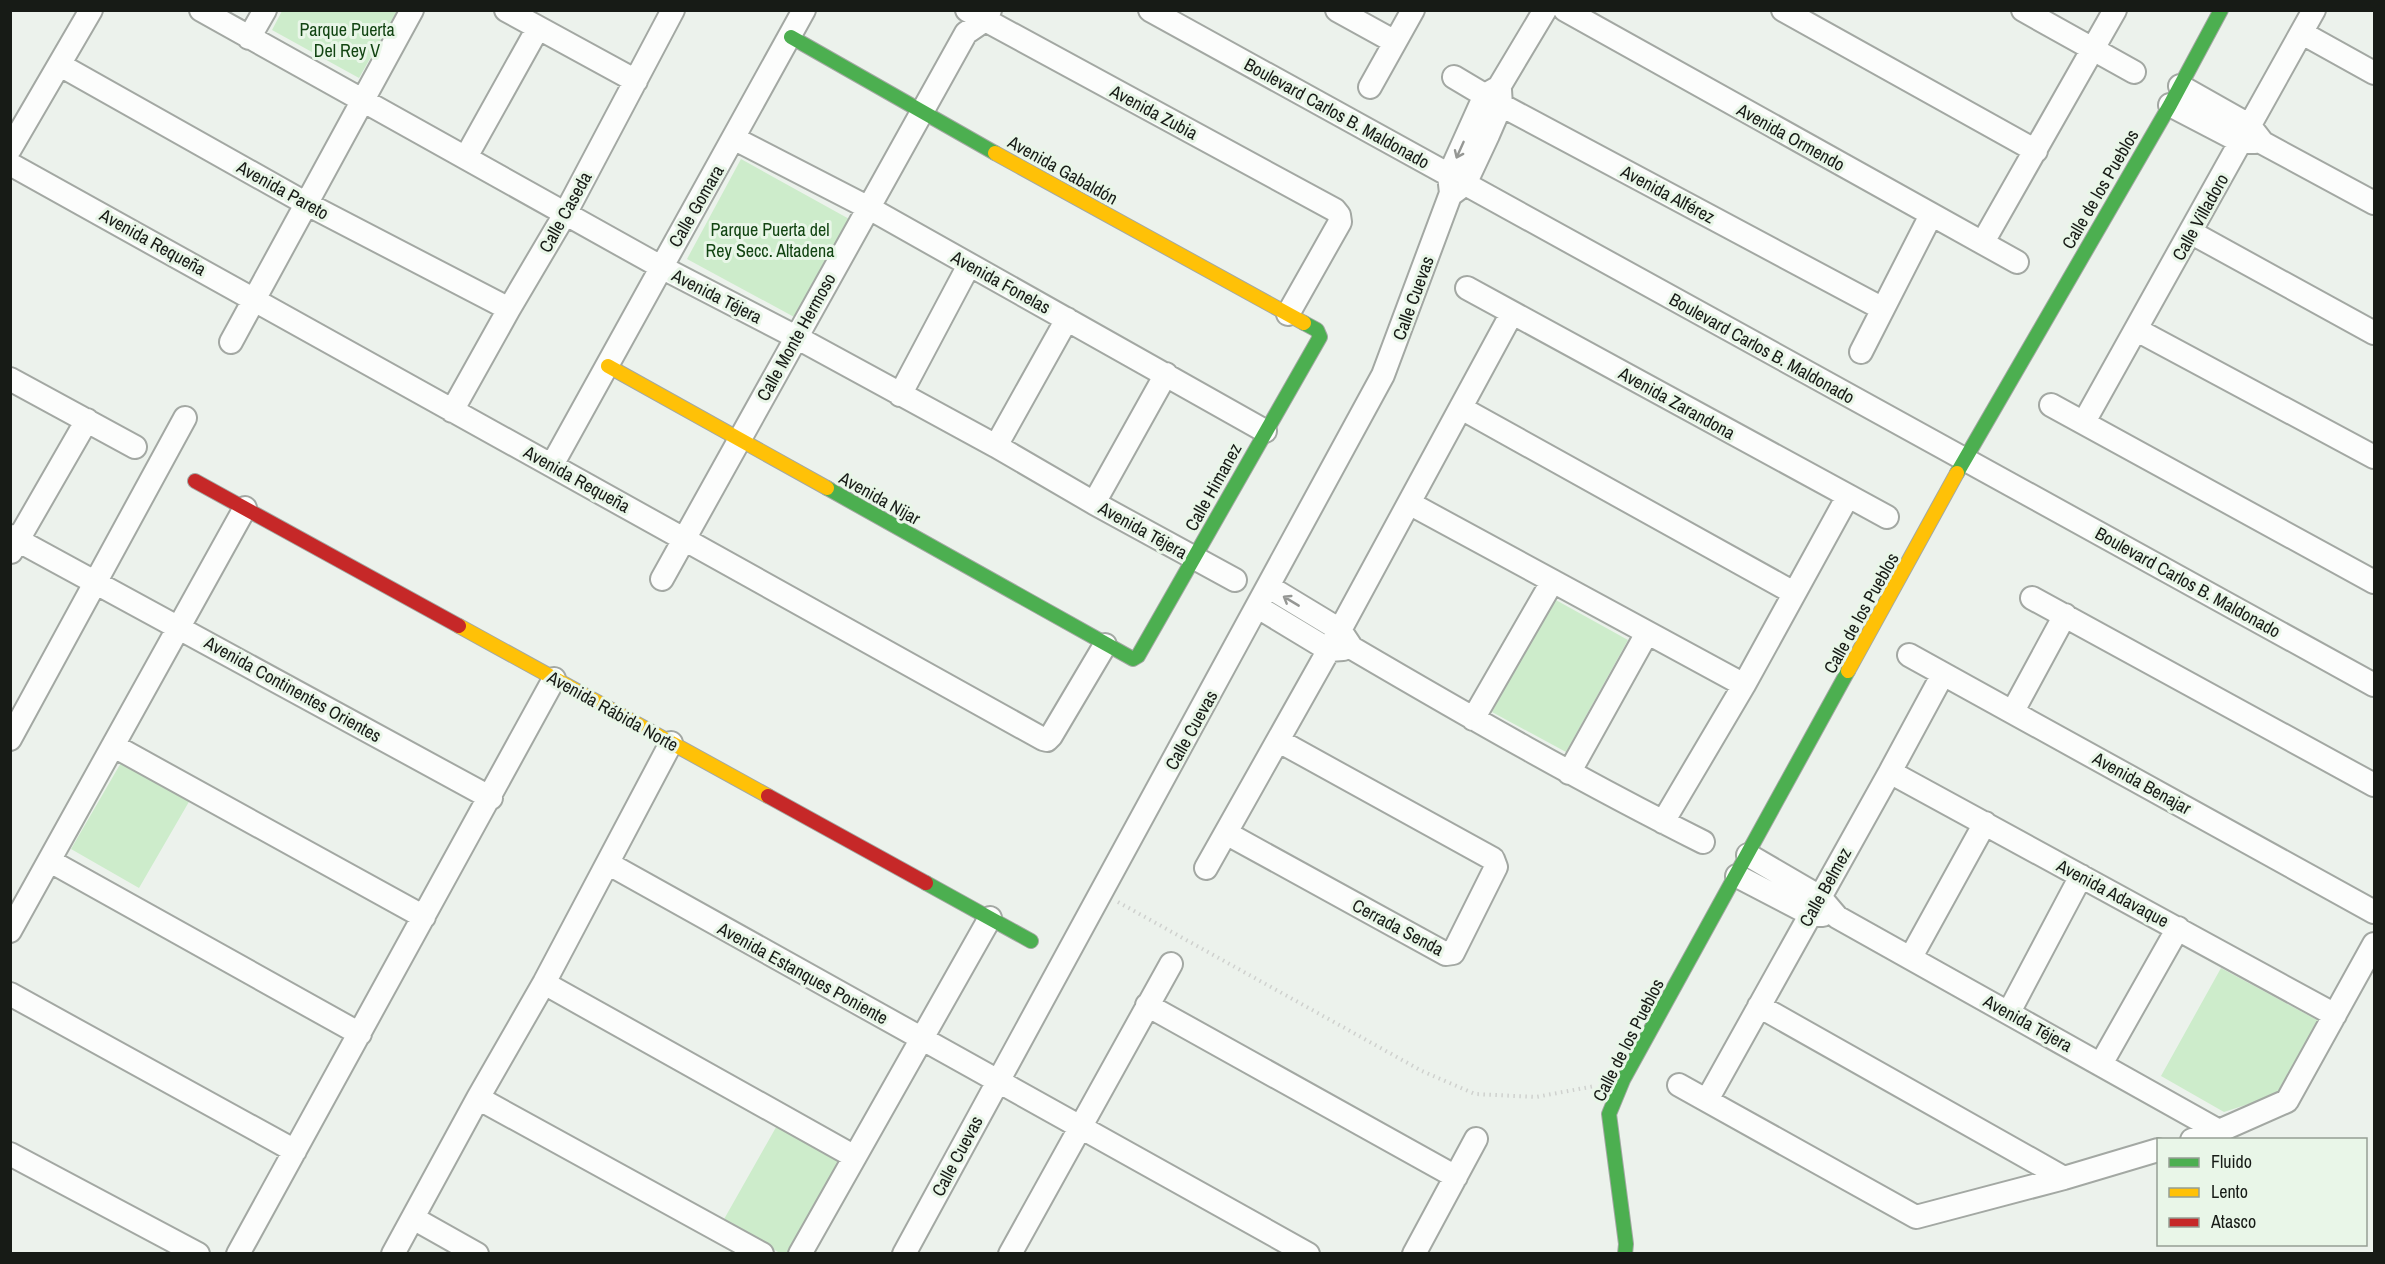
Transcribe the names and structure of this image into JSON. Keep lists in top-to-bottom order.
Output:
{
  "streets": {
    "street": [
      "Avenida Zubia",
      "Boulevard Carlos B. Maldonado",
      "Avenida Ormendo",
      "Avenida Gabaldón",
      "Calle de los Pueblos",
      "Avenida Pareto",
      "Avenida Alférez",
      "Calle Gomara",
      "Calle Caseda",
      "Calle Villadoro",
      "Avenida Requeña",
      "Avenida Fonelas",
      "Avenida Téjera",
      "Calle Cuevas",
      "Calle Monte Hermoso",
      "Avenida Zarandona",
      "Calle Himanez",
      "Avenida Nijar",
      "Avenida Continentes Orientes",
      "Avenida Rábida Norte",
      "Avenida Benajar",
      "Calle Belmez",
      "Avenida Adavaque",
      "Cerrada Senda",
      "Avenida Estanques Poniente"
    ]
  },
  "crossings": [
    ["Avenida Zubia", "Avenida Gabaldón"],
    ["Avenida Zubia", "Calle Monte Hermoso"],
    ["Boulevard Carlos B. Maldonado", "Calle de los Pueblos"],
    ["Boulevard Carlos B. Maldonado", "Calle Cuevas"],
    ["Avenida Gabaldón", "Calle Gomara"],
    ["Avenida Gabaldón", "Calle Monte Hermoso"],
    ["Avenida Gabaldón", "Calle Himanez"],
    ["Calle de los Pueblos", "Avenida Téjera"],
    ["Avenida Pareto", "Calle Caseda"],
    ["Avenida Alférez", "Calle Cuevas"],
    ["Calle Gomara", "Avenida Requeña"],
    ["Calle Gomara", "Avenida Fonelas"],
    ["Calle Gomara", "Avenida Téjera"],
    ["Calle Gomara", "Avenida Nijar"],
    ["Calle Caseda", "Avenida Requeña"],
    ["Calle Caseda", "Avenida Téjera"],
    ["Avenida Requeña", "Calle Monte Hermoso"],
    ["Avenida Requeña", "Avenida Nijar"],
    ["Avenida Fonelas", "Calle Monte Hermoso"],
    ["Avenida Fonelas", "Calle Himanez"],
    ["Avenida Téjera", "Calle Monte Hermoso"],
    ["Avenida Téjera", "Calle Himanez"],
    ["Avenida Téjera", "Calle Belmez"],
    ["Calle Cuevas", "Avenida Estanques Poniente"],
    ["Calle Monte Hermoso", "Avenida Nijar"],
    ["Calle Himanez", "Avenida Nijar"],
    ["Avenida Benajar", "Calle Belmez"],
    ["Calle Belmez", "Avenida Adavaque"]
  ],
  "parks": ["Parque Puerta Del Rey V", "Parque Puerta del Rey Secc. Altadena"],
  "legend": ["Fluido", "Lento", "Atasco"]
}
